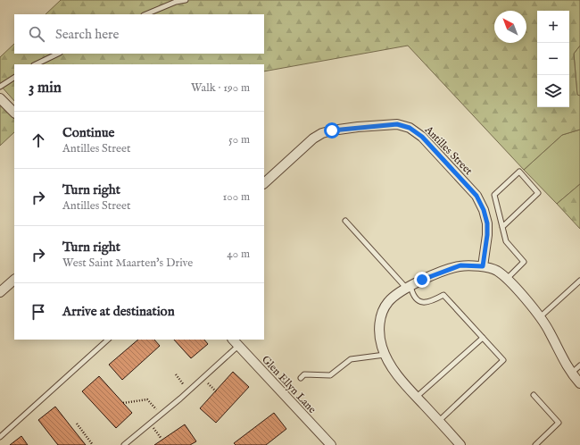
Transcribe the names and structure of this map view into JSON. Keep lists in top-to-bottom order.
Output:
{
  "streets": {
    "street": ["Antilles Street", "Glen Ellyn Lane"]
  },
  "north": "top left",
  "page": {
    "map_buttons": ["+", "−"],
    "search": "Search here",
    "heading": ["3 min", "Walk · 190 m"],
    "list": [
      ["Continue", "Antilles Street", "50 m"],
      ["Turn right", "Antilles Street", "100 m"],
      ["Turn right", "West Saint Maarten's Drive", "40 m"],
      "Arrive at destination"
    ]
  }
}
